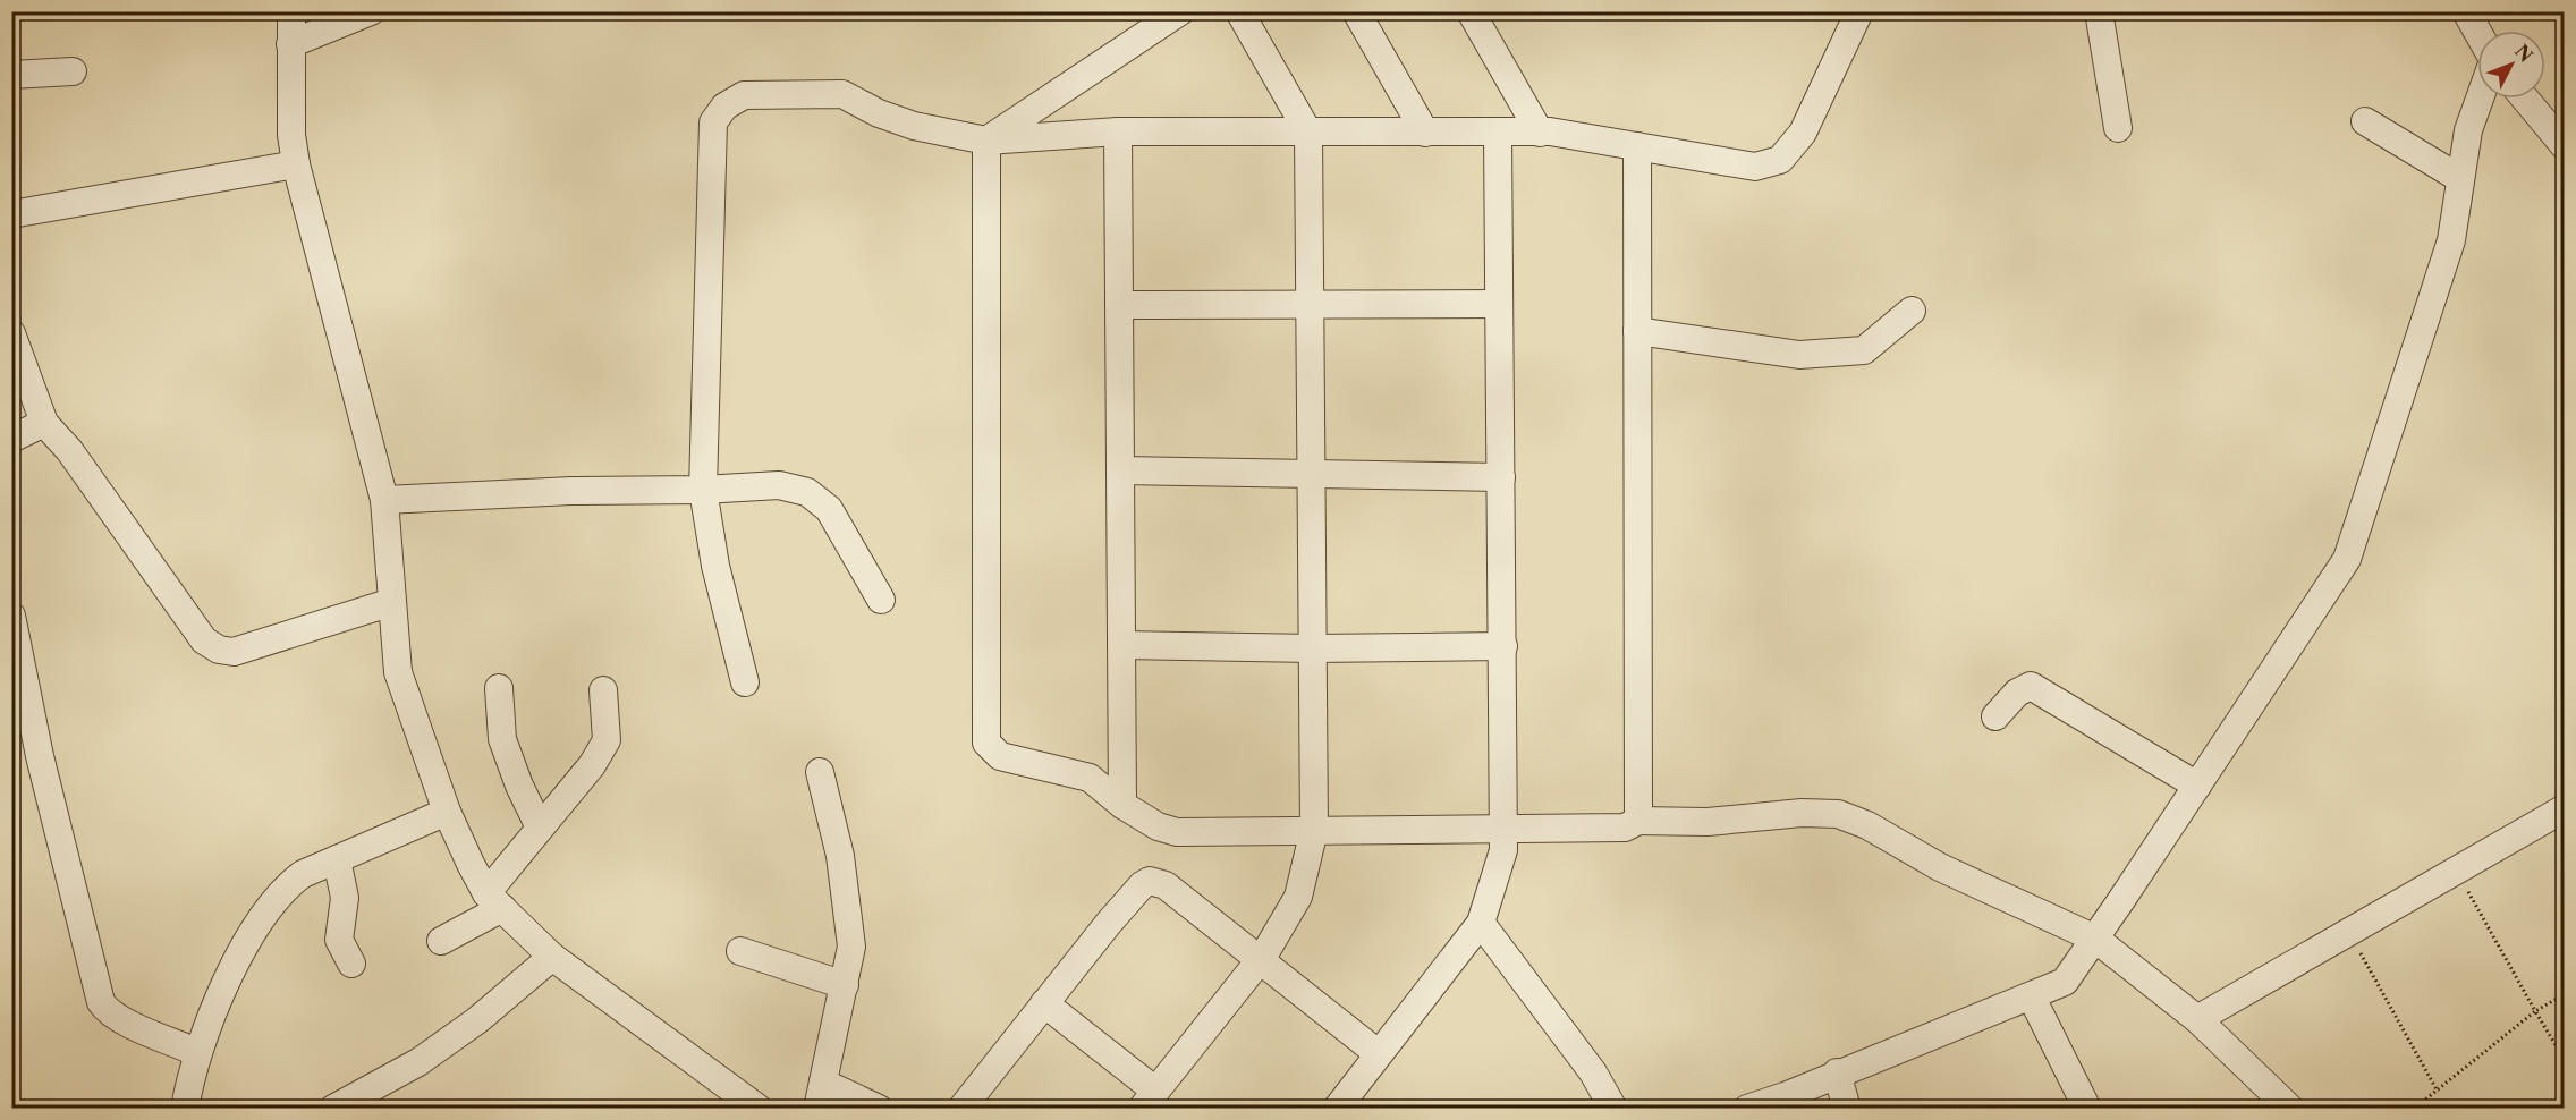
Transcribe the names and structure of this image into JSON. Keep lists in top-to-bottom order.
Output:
{
  "north": "top right"
}
